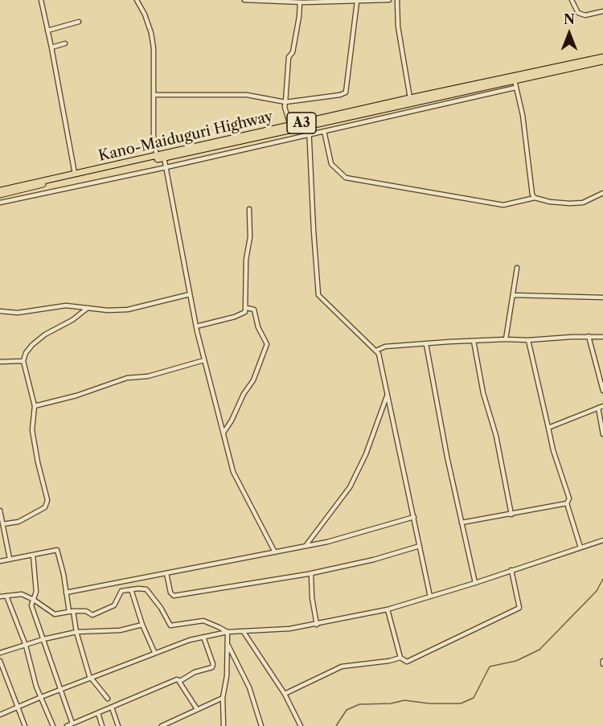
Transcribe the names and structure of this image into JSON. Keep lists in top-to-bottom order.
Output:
{
  "streets": {
    "highway": ["A3", "Kano-Maiduguri Highway"]
  },
  "north": "top"
}
